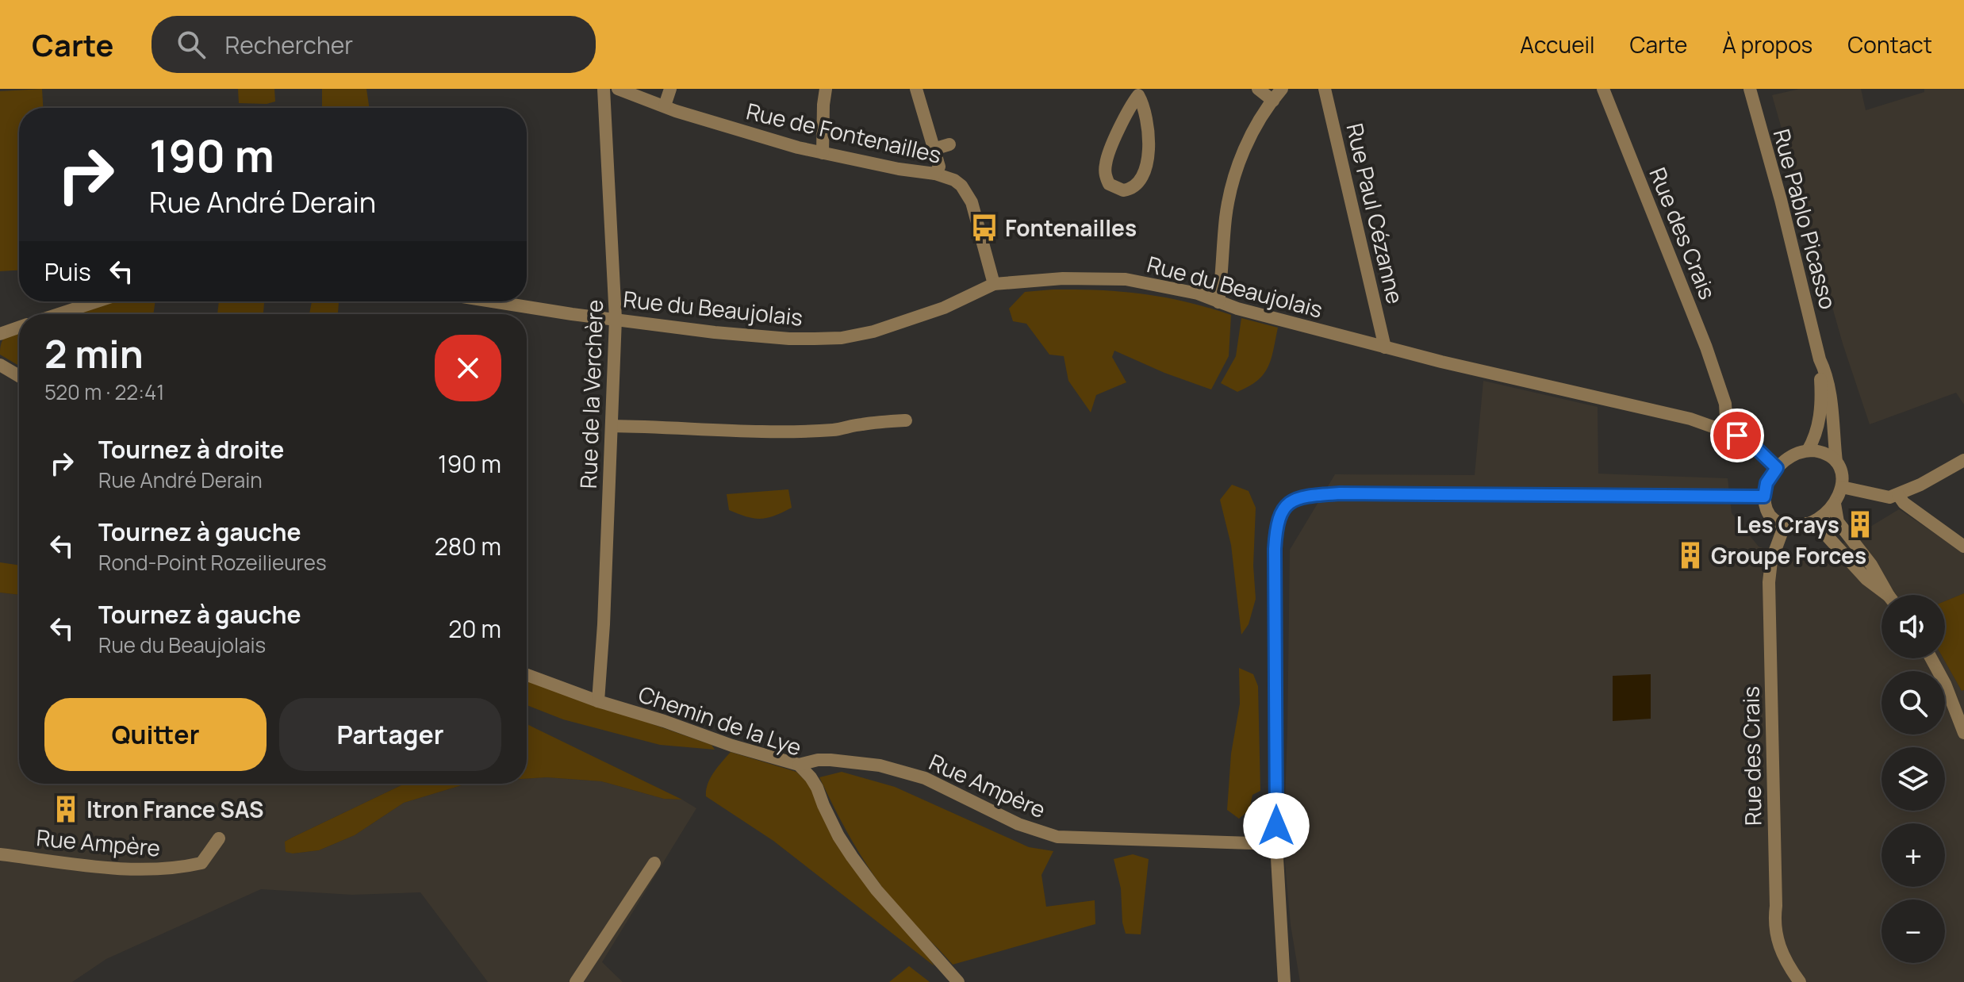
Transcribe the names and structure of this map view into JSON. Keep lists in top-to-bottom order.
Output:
{
  "streets": {
    "street": [
      "Rue de Fontenailles",
      "Rue Paul Cézanne",
      "Rue Pablo Picasso",
      "Rue des Crais",
      "Rue du Beaujolais",
      "Rue de la Verchère",
      "Chemin de la Lye",
      "Rue Ampère"
    ]
  },
  "crossings": [
    ["Rue de Fontenailles", "Rue du Beaujolais"],
    ["Rue Paul Cézanne", "Rue du Beaujolais"],
    ["Rue Pablo Picasso", "Rue des Crais"],
    ["Rue Pablo Picasso", "Rue du Beaujolais"],
    ["Rue des Crais", "Rue du Beaujolais"],
    ["Rue du Beaujolais", "Rue de la Verchère"],
    ["Rue de la Verchère", "Chemin de la Lye"],
    ["Chemin de la Lye", "Rue Ampère"]
  ],
  "places": {
    "bus stop": ["Fontenailles"],
    "building": ["Les Crays", "Groupe Forces", "Itron France SAS"]
  },
  "page": {
    "header": "Carte",
    "search": "Rechercher",
    "nav": [
      "Accueil",
      "Carte",
      "À propos",
      "Contact"
    ],
    "turn": ["190 m", "Rue André Derain"],
    "then": "Puis",
    "heading": ["2 min", "520 m · 22:41"],
    "list": [
      {
        "name": "Tournez à droite",
        "note": "Rue André Derain",
        "value": "190 m"
      },
      {
        "name": "Tournez à gauche",
        "note": "Rond-Point Rozeilieures",
        "value": "280 m"
      },
      {
        "name": "Tournez à gauche",
        "note": "Rue du Beaujolais",
        "value": "20 m"
      }
    ],
    "map_buttons": ["+", "−"],
    "buttons": ["Quitter", "Partager"]
  }
}
